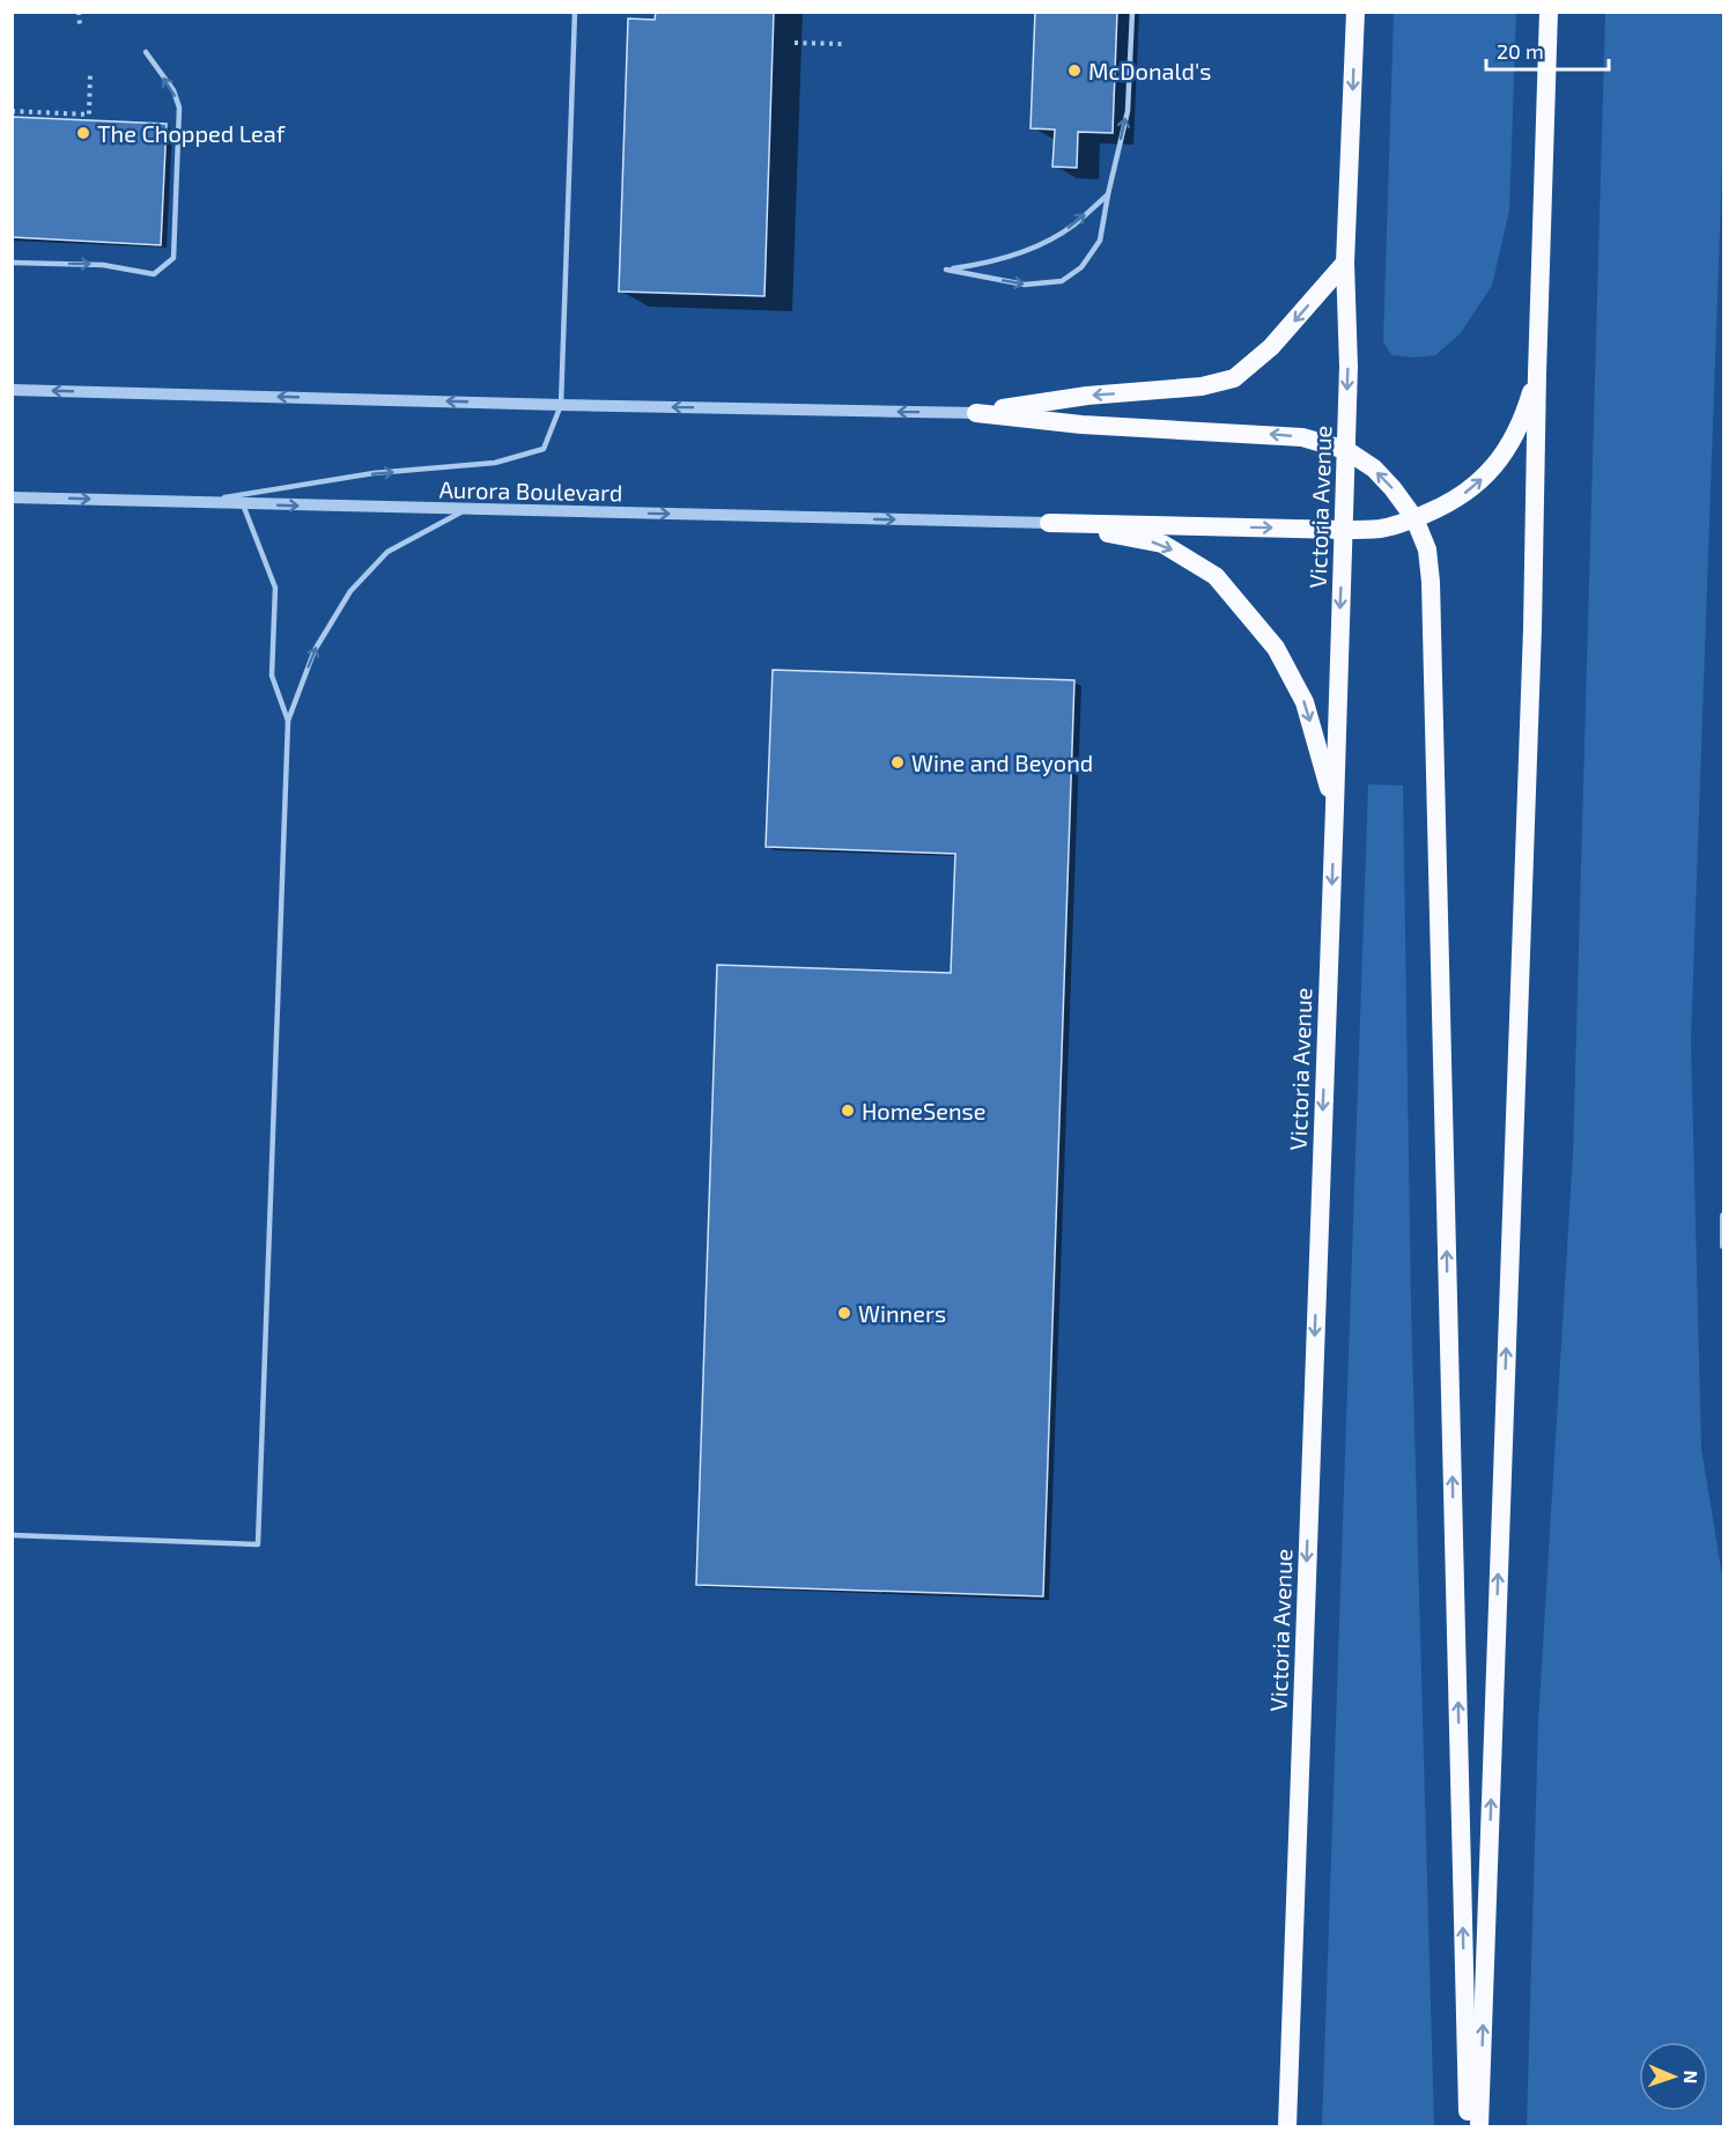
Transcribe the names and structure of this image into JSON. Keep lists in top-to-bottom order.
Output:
{
  "streets": {
    "highway": ["Victoria Avenue"],
    "street": ["Aurora Boulevard"]
  },
  "places": [
    "McDonald's",
    "The Chopped Leaf",
    "Wine and Beyond",
    "HomeSense",
    "Winners"
  ],
  "scale_bar": "20 m",
  "north": "right"
}
